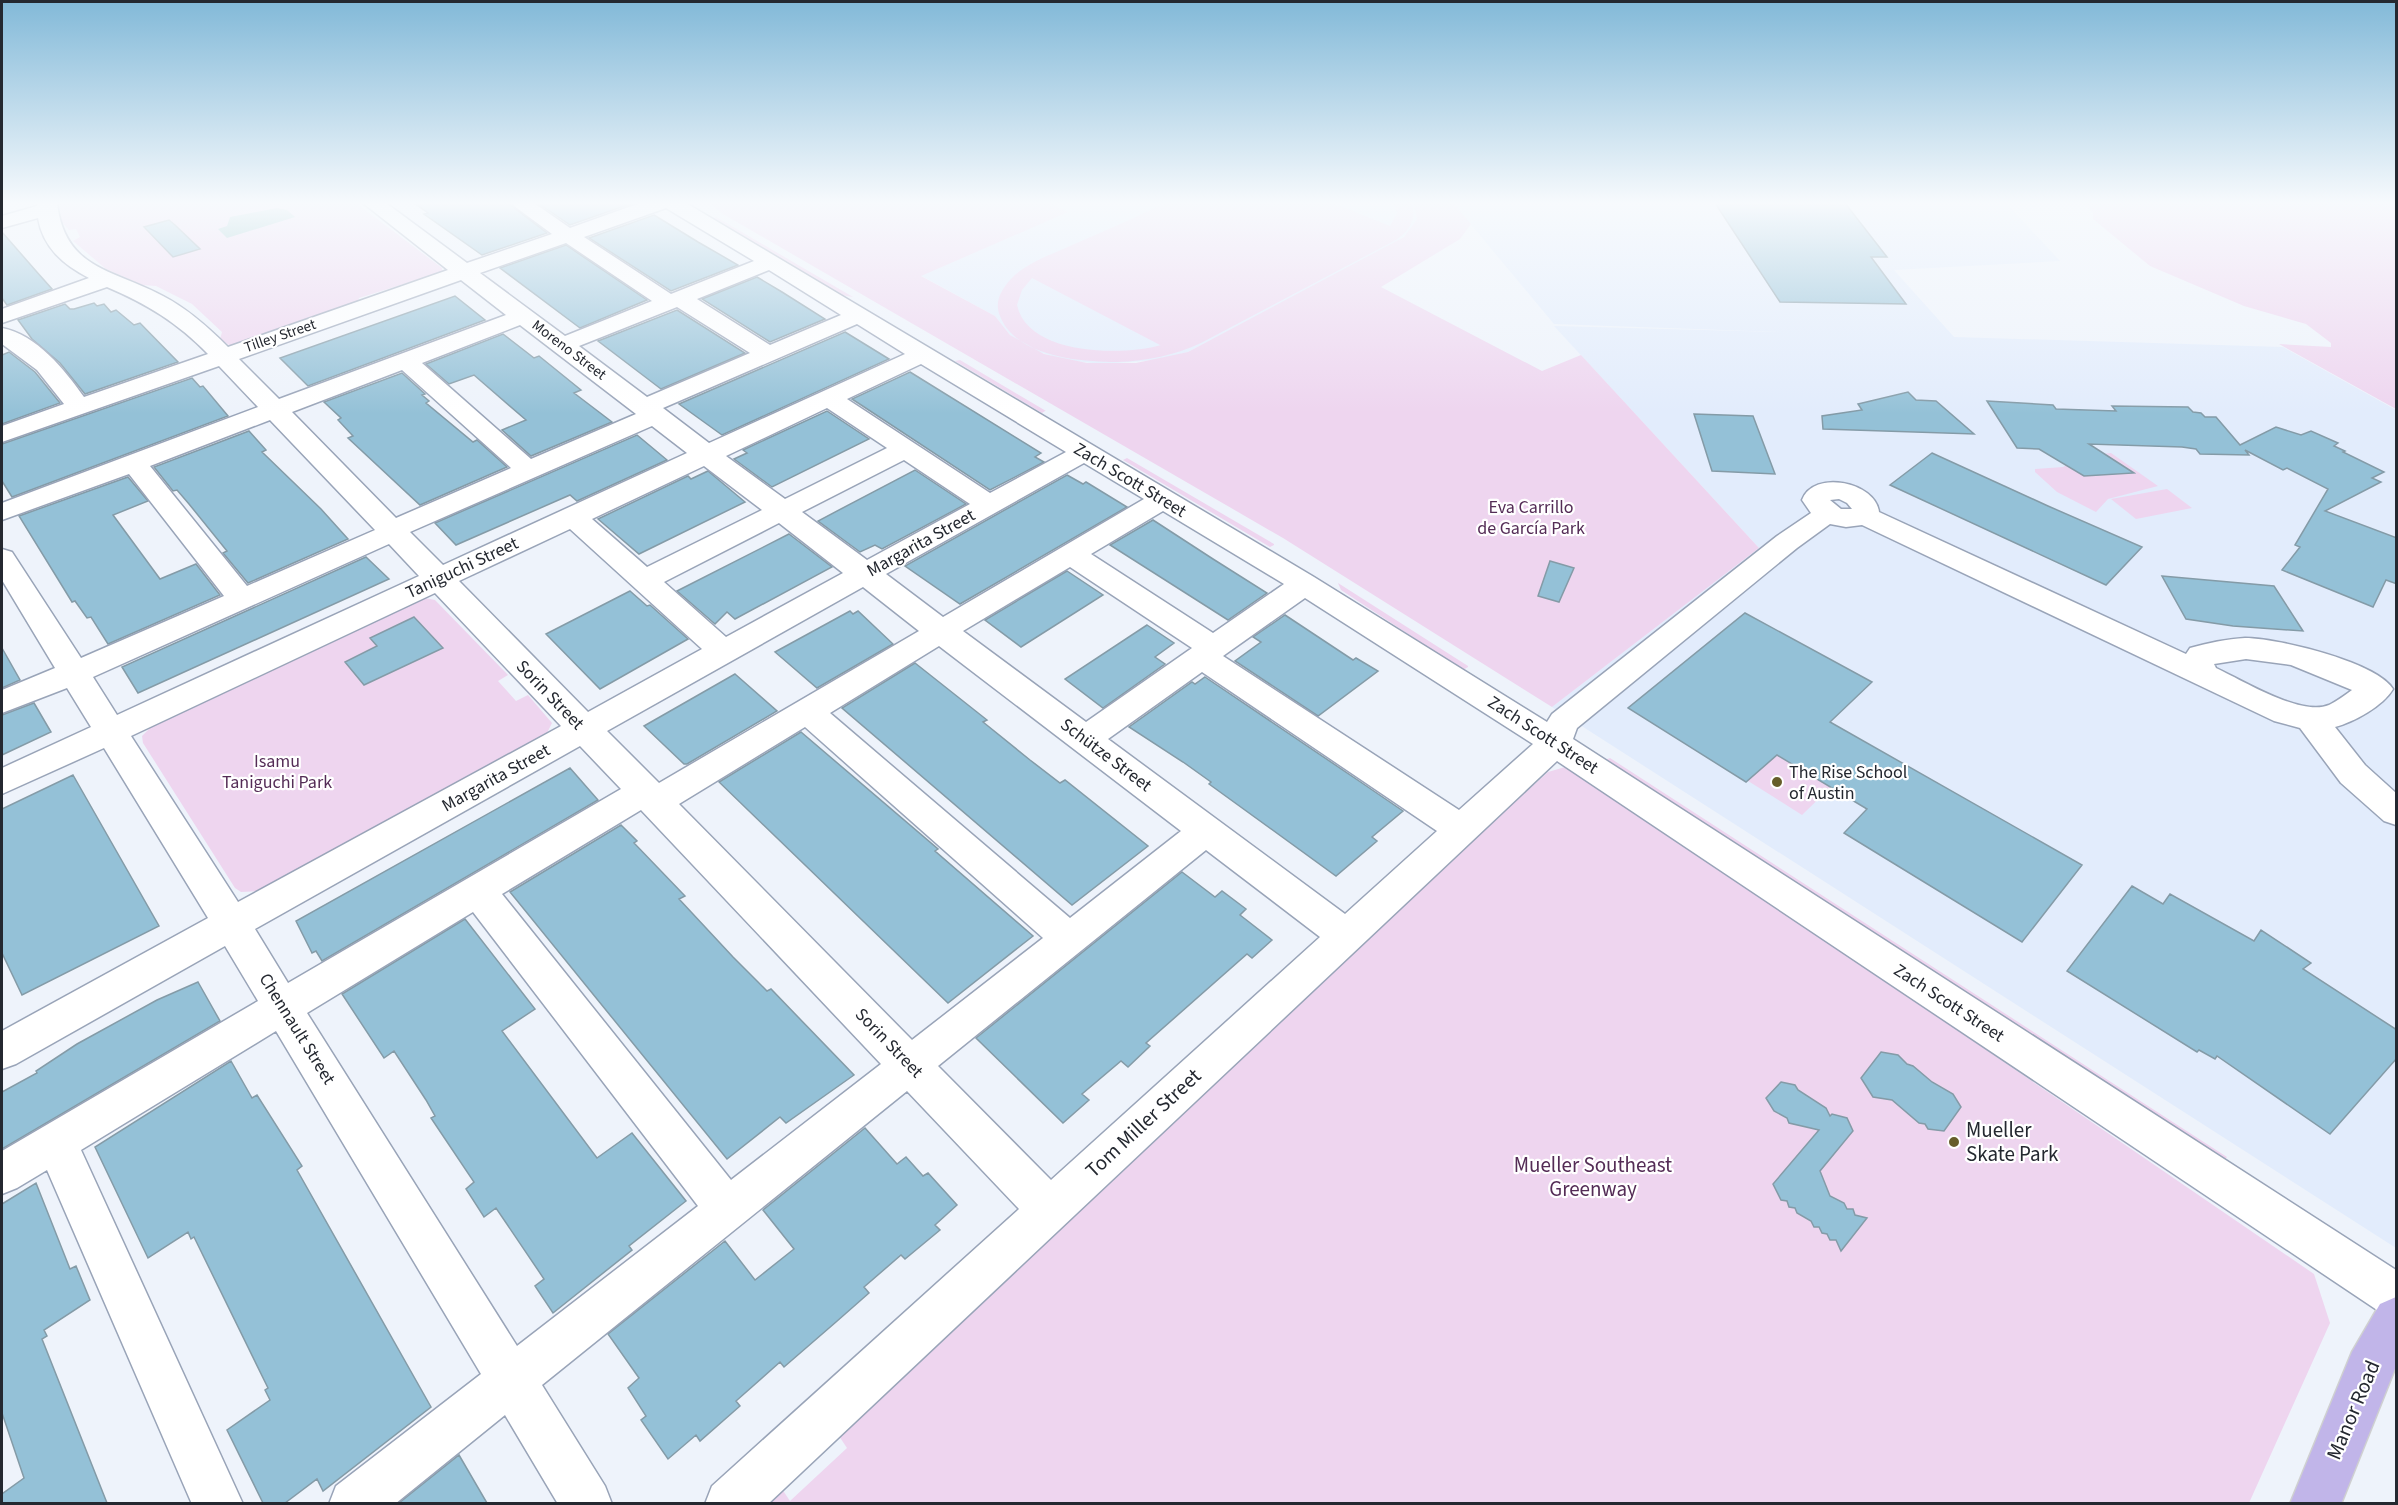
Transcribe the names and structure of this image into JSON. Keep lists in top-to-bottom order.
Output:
{
  "streets": {
    "main road": ["Manor Road"],
    "street": [
      "Tilley Street",
      "Moreno Street",
      "Zach Scott Street",
      "Margarita Street",
      "Taniguchi Street",
      "Sorin Street",
      "Schütze Street",
      "Chennault Street",
      "Tom Miller Street"
    ]
  },
  "crossings": [
    ["Tilley Street", "Sorin Street"],
    ["Moreno Street", "Taniguchi Street"],
    ["Moreno Street", "Schütze Street"],
    ["Zach Scott Street", "Margarita Street"],
    ["Zach Scott Street", "Taniguchi Street"],
    ["Zach Scott Street", "Tom Miller Street"],
    ["Margarita Street", "Sorin Street"],
    ["Margarita Street", "Schütze Street"],
    ["Margarita Street", "Chennault Street"],
    ["Taniguchi Street", "Sorin Street"],
    ["Taniguchi Street", "Chennault Street"],
    ["Sorin Street", "Tom Miller Street"],
    ["Schütze Street", "Tom Miller Street"]
  ],
  "parks": ["Eva Carrillo de García Park", "Isamu Taniguchi Park", "Mueller Southeast Greenway"],
  "places": ["The Rise School of Austin", "Mueller Skate Park"]
}
